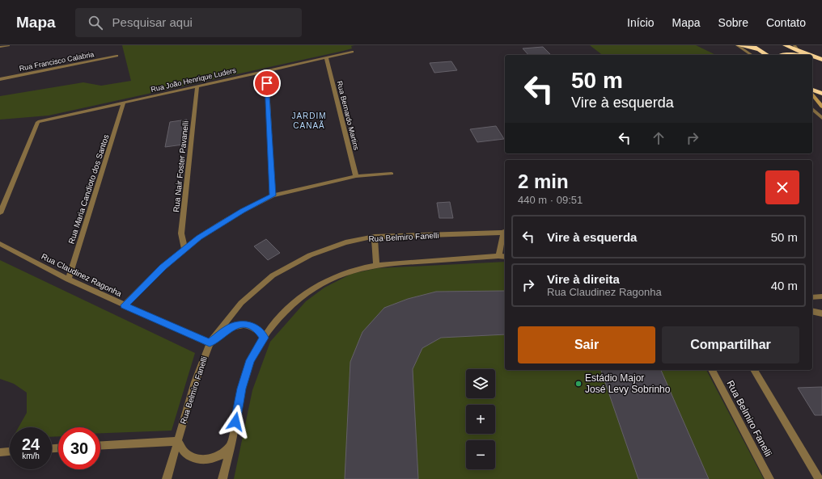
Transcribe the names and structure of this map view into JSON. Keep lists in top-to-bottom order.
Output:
{
  "streets": {
    "street": [
      "Rua Francisco Calabria",
      "Rua João Henrique Luders",
      "Rua Bernardo Martins",
      "Rua Nair Foster Pavanelli",
      "Rua Maria Candioto dos Santos",
      "Rua Belmiro Fanelli",
      "Rua Claudinez Ragonha"
    ]
  },
  "crossings": [
    ["Rua João Henrique Luders", "Rua Bernardo Martins"],
    ["Rua João Henrique Luders", "Rua Nair Foster Pavanelli"],
    ["Rua João Henrique Luders", "Rua Maria Candioto dos Santos"],
    ["Rua Maria Candioto dos Santos", "Rua Claudinez Ragonha"],
    ["Rua Belmiro Fanelli", "Rua Claudinez Ragonha"]
  ],
  "districts": ["JARDIM CANAÃ"],
  "places": ["Estádio Major José Levy Sobrinho"],
  "page": {
    "header": "Mapa",
    "search": "Pesquisar aqui",
    "nav": [
      "Início",
      "Mapa",
      "Sobre",
      "Contato"
    ],
    "turn": ["50 m", "Vire à esquerda"],
    "heading": ["2 min", "440 m · 09:51"],
    "list": [
      {
        "name": "Vire à esquerda",
        "value": "50 m"
      },
      {
        "name": "Vire à direita",
        "note": "Rua Claudinez Ragonha",
        "value": "40 m"
      }
    ],
    "buttons": ["Sair", "Compartilhar"],
    "map_buttons": ["+", "−"],
    "speed": "24 km/h",
    "limit": "30"
  }
}
